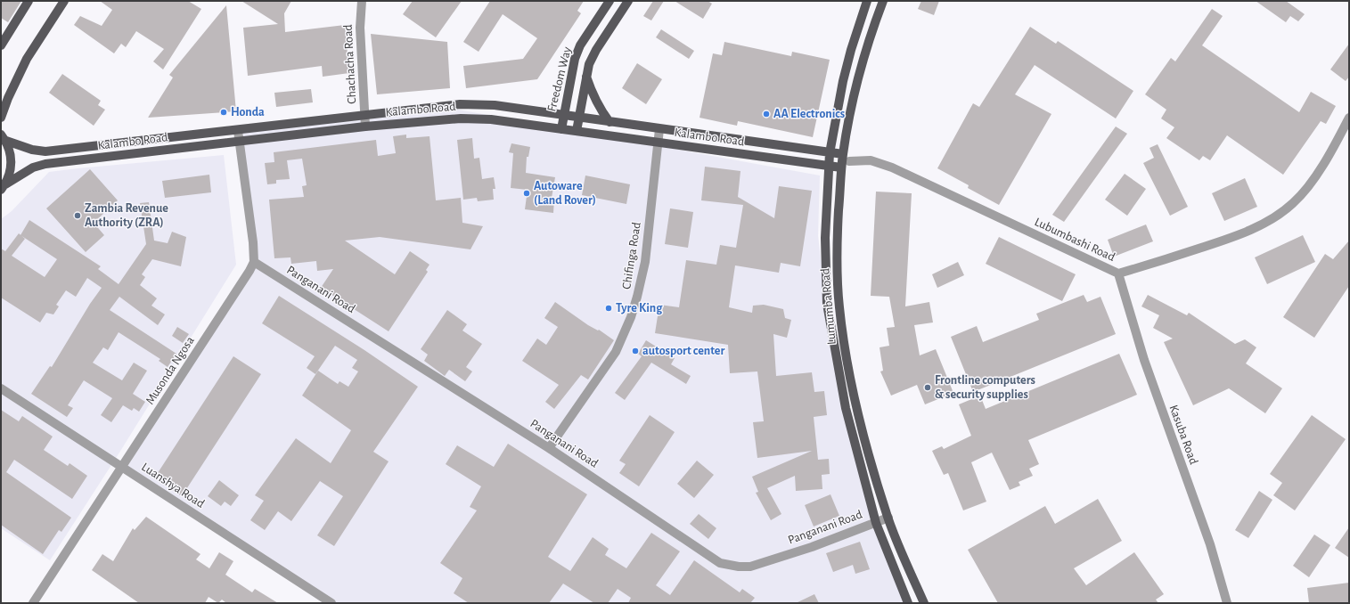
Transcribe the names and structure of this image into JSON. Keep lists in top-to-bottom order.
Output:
{
  "streets": {
    "main road": ["Freedom Way", "Kalambo Road", "Lumumba Road"],
    "street": [
      "Chachacha Road",
      "Lubumbashi Road",
      "Chifinga Road",
      "Panganani Road",
      "Musonda Ngosa",
      "Kasuba Road",
      "Luanshya Road"
    ]
  },
  "crossings": [
    ["Chachacha Road", "Kalambo Road"],
    ["Freedom Way", "Kalambo Road"],
    ["Kalambo Road", "Lubumbashi Road"],
    ["Kalambo Road", "Chifinga Road"],
    ["Kalambo Road", "Lumumba Road"],
    ["Lubumbashi Road", "Lumumba Road"],
    ["Lubumbashi Road", "Kasuba Road"],
    ["Chifinga Road", "Panganani Road"],
    ["Panganani Road", "Lumumba Road"],
    ["Panganani Road", "Musonda Ngosa"],
    ["Musonda Ngosa", "Luanshya Road"]
  ],
  "places": [
    "Honda",
    "AA Electronics",
    "Autoware (Land Rover)",
    "Zambia Revenue Authority (ZRA)",
    "Tyre King",
    "autosport center",
    "Frontline computers & security supplies"
  ]
}
